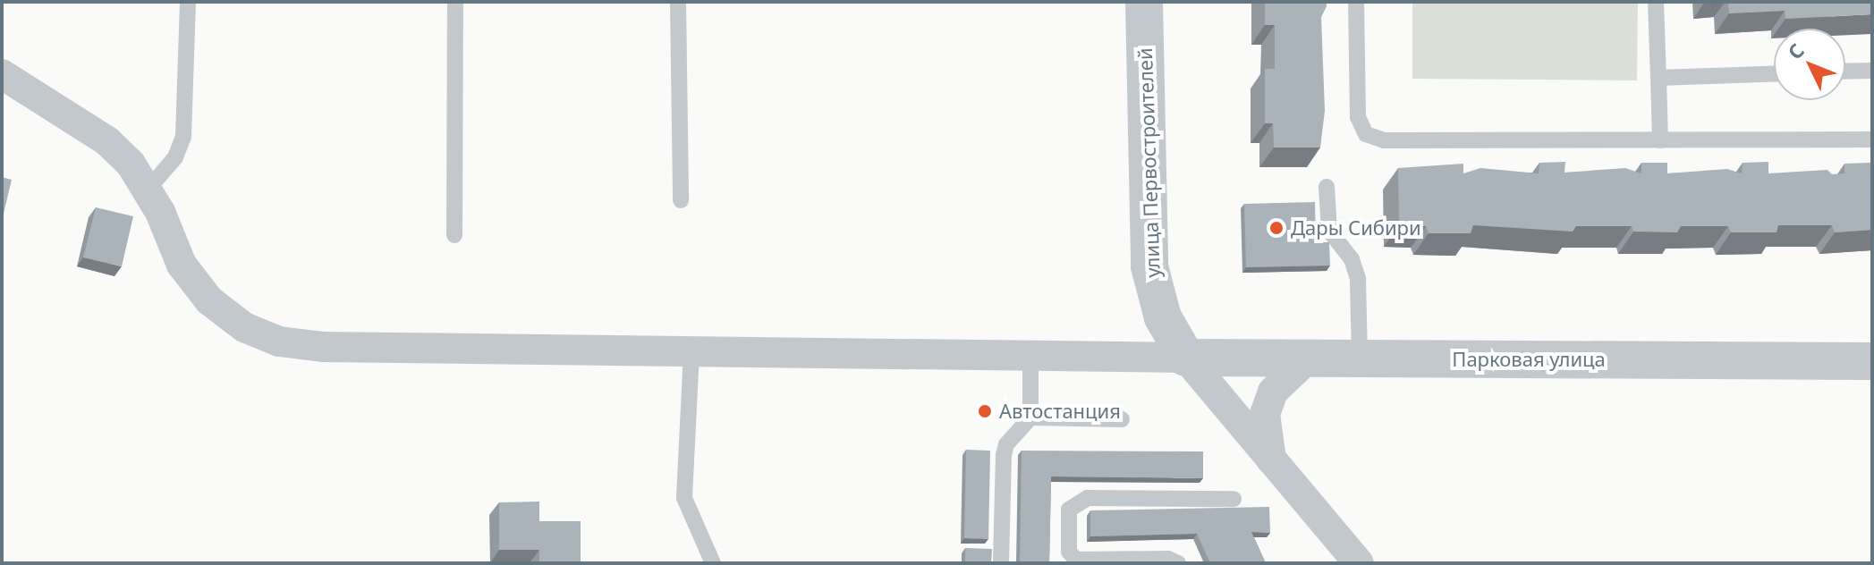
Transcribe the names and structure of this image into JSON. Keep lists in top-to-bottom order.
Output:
{
  "streets": {
    "street": ["улица Первостроителей", "Парковая улица"]
  },
  "crossings": [
    ["улица Первостроителей", "Парковая улица"]
  ],
  "places": ["Дары Сибири", "Автостанция"],
  "north": "top left"
}
